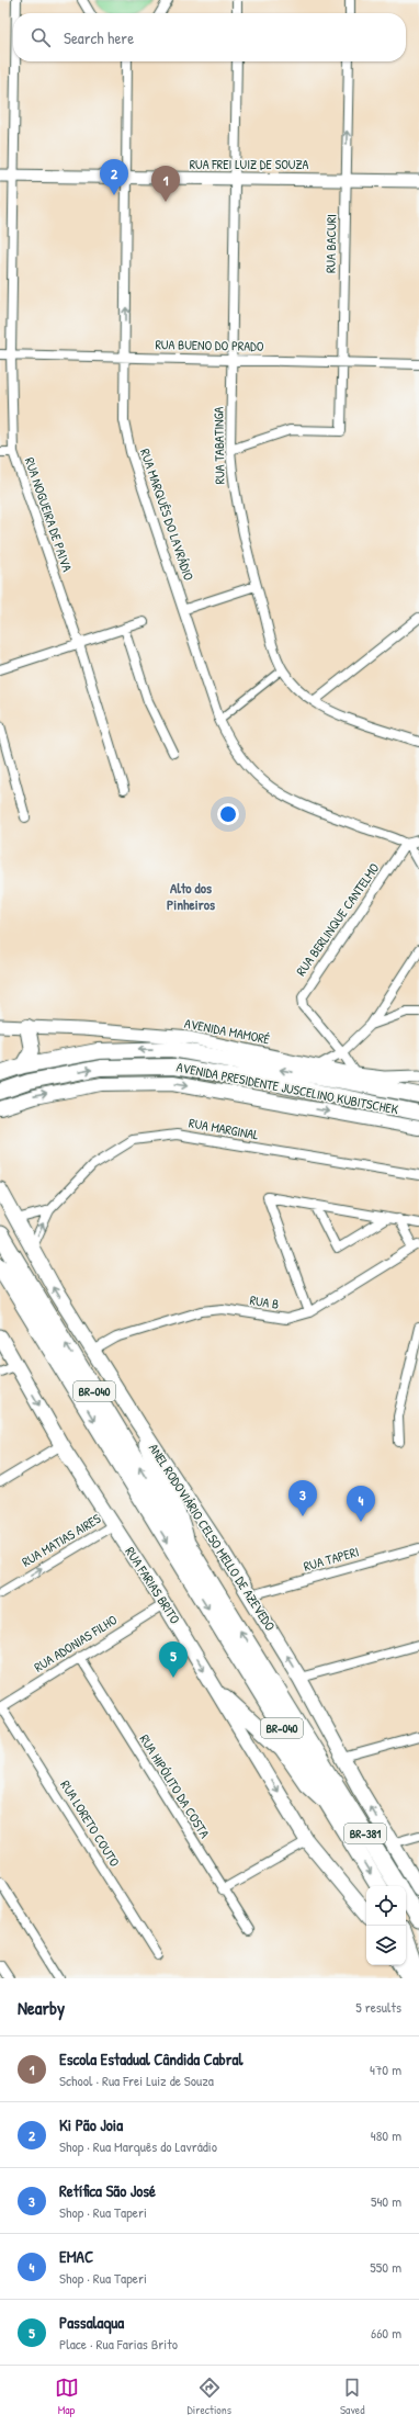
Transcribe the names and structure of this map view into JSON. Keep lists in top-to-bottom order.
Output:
{
  "streets": {
    "highway": [
      "AVENIDA PRESIDENTE JUSCELINO KUBITSCHEK",
      "BR-040",
      "ANEL RODOVIÁRIO CELSO MELLO DE AZEVEDO",
      "BR-381"
    ],
    "main road": ["RUA FARIAS BRITO"],
    "street": [
      "RUA FREI LUIZ DE SOUZA",
      "RUA BACURI",
      "RUA BUENO DO PRADO",
      "RUA TABATINGA",
      "RUA NOGUEIRA DE PAIVA",
      "RUA MARQUÊS DO LAVRÁDIO",
      "RUA BERLINQUE CANTELMO",
      "AVENIDA MAMORÉ",
      "RUA MARGINAL",
      "RUA B",
      "RUA MATIAS AIRES",
      "RUA TAPERI",
      "RUA ADONIAS FILHO",
      "RUA HIPÓLITO DA COSTA",
      "RUA LORETO COUTO"
    ]
  },
  "crossings": [
    ["RUA FREI LUIZ DE SOUZA", "RUA BACURI"],
    ["RUA FREI LUIZ DE SOUZA", "RUA TABATINGA"],
    ["RUA FREI LUIZ DE SOUZA", "RUA NOGUEIRA DE PAIVA"],
    ["RUA FREI LUIZ DE SOUZA", "RUA MARQUÊS DO LAVRÁDIO"],
    ["RUA BACURI", "RUA BUENO DO PRADO"],
    ["RUA BACURI", "RUA TABATINGA"],
    ["RUA BUENO DO PRADO", "RUA TABATINGA"],
    ["RUA BUENO DO PRADO", "RUA NOGUEIRA DE PAIVA"],
    ["RUA BUENO DO PRADO", "RUA MARQUÊS DO LAVRÁDIO"],
    ["RUA MARQUÊS DO LAVRÁDIO", "RUA BERLINQUE CANTELMO"],
    ["RUA BERLINQUE CANTELMO", "AVENIDA MAMORÉ"],
    ["RUA MARGINAL", "ANEL RODOVIÁRIO CELSO MELLO DE AZEVEDO"],
    ["RUA B", "ANEL RODOVIÁRIO CELSO MELLO DE AZEVEDO"],
    ["ANEL RODOVIÁRIO CELSO MELLO DE AZEVEDO", "RUA TAPERI"],
    ["RUA MATIAS AIRES", "RUA FARIAS BRITO"],
    ["RUA FARIAS BRITO", "RUA ADONIAS FILHO"],
    ["RUA ADONIAS FILHO", "RUA HIPÓLITO DA COSTA"],
    ["RUA ADONIAS FILHO", "RUA LORETO COUTO"]
  ],
  "one_way": ["RUA MATIAS AIRES"],
  "districts": ["Alto dos Pinheiros"],
  "page": {
    "search": "Search here",
    "pins": [
      "2",
      "1",
      "3",
      "4",
      "5"
    ],
    "heading": ["Nearby", "5 results"],
    "list": [
      {
        "mark": "1",
        "name": "Escola Estadual Cândida Cabral",
        "note": "School · Rua Frei Luiz de Souza",
        "value": "470 m"
      },
      {
        "mark": "2",
        "name": "Ki Pão Joia",
        "note": "Shop · Rua Marquês do Lavrádio",
        "value": "480 m"
      },
      {
        "mark": "3",
        "name": "Retífica São José",
        "note": "Shop · Rua Taperi",
        "value": "540 m"
      },
      {
        "mark": "4",
        "name": "EMAC",
        "note": "Shop · Rua Taperi",
        "value": "550 m"
      },
      {
        "mark": "5",
        "name": "Passalaqua",
        "note": "Place · Rua Farias Brito",
        "value": "660 m"
      }
    ],
    "nav": ["Map", "Directions", "Saved"]
  }
}
